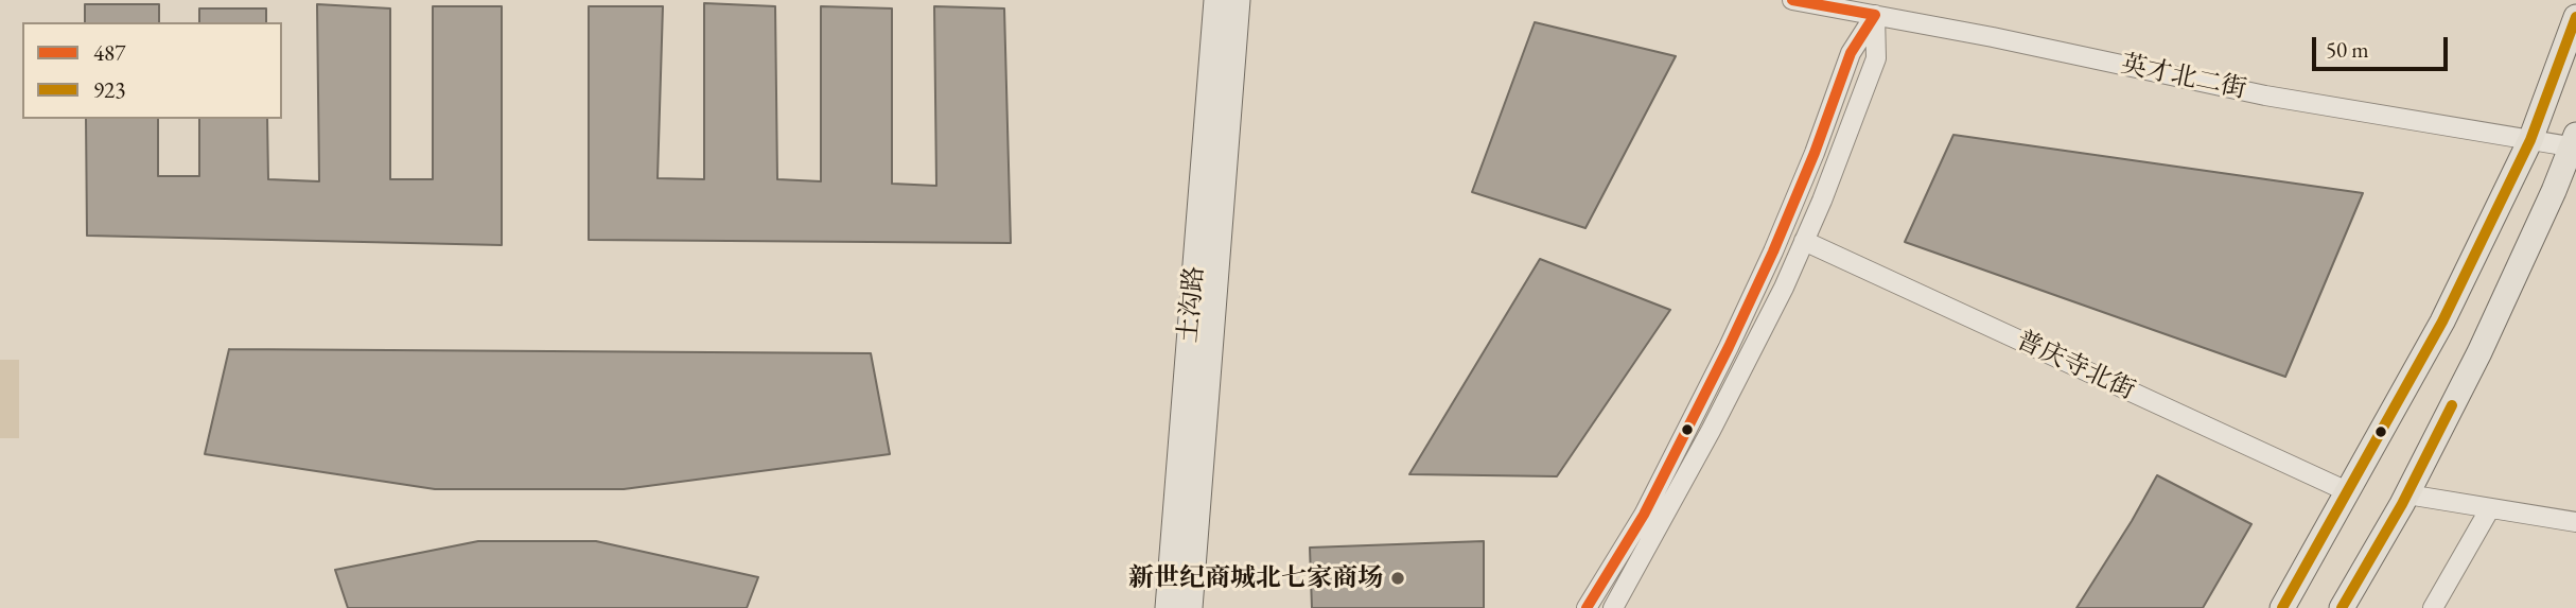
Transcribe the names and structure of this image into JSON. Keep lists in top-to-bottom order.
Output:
{
  "streets": {
    "main road": ["土沟路"],
    "street": ["英才北二街", "普庆寺北街"]
  },
  "places": ["新世纪商城北七家商场"],
  "lines": ["transit line 487", "transit line 923"],
  "legend": ["487", "923"],
  "scale_bar": "50 m"
}
